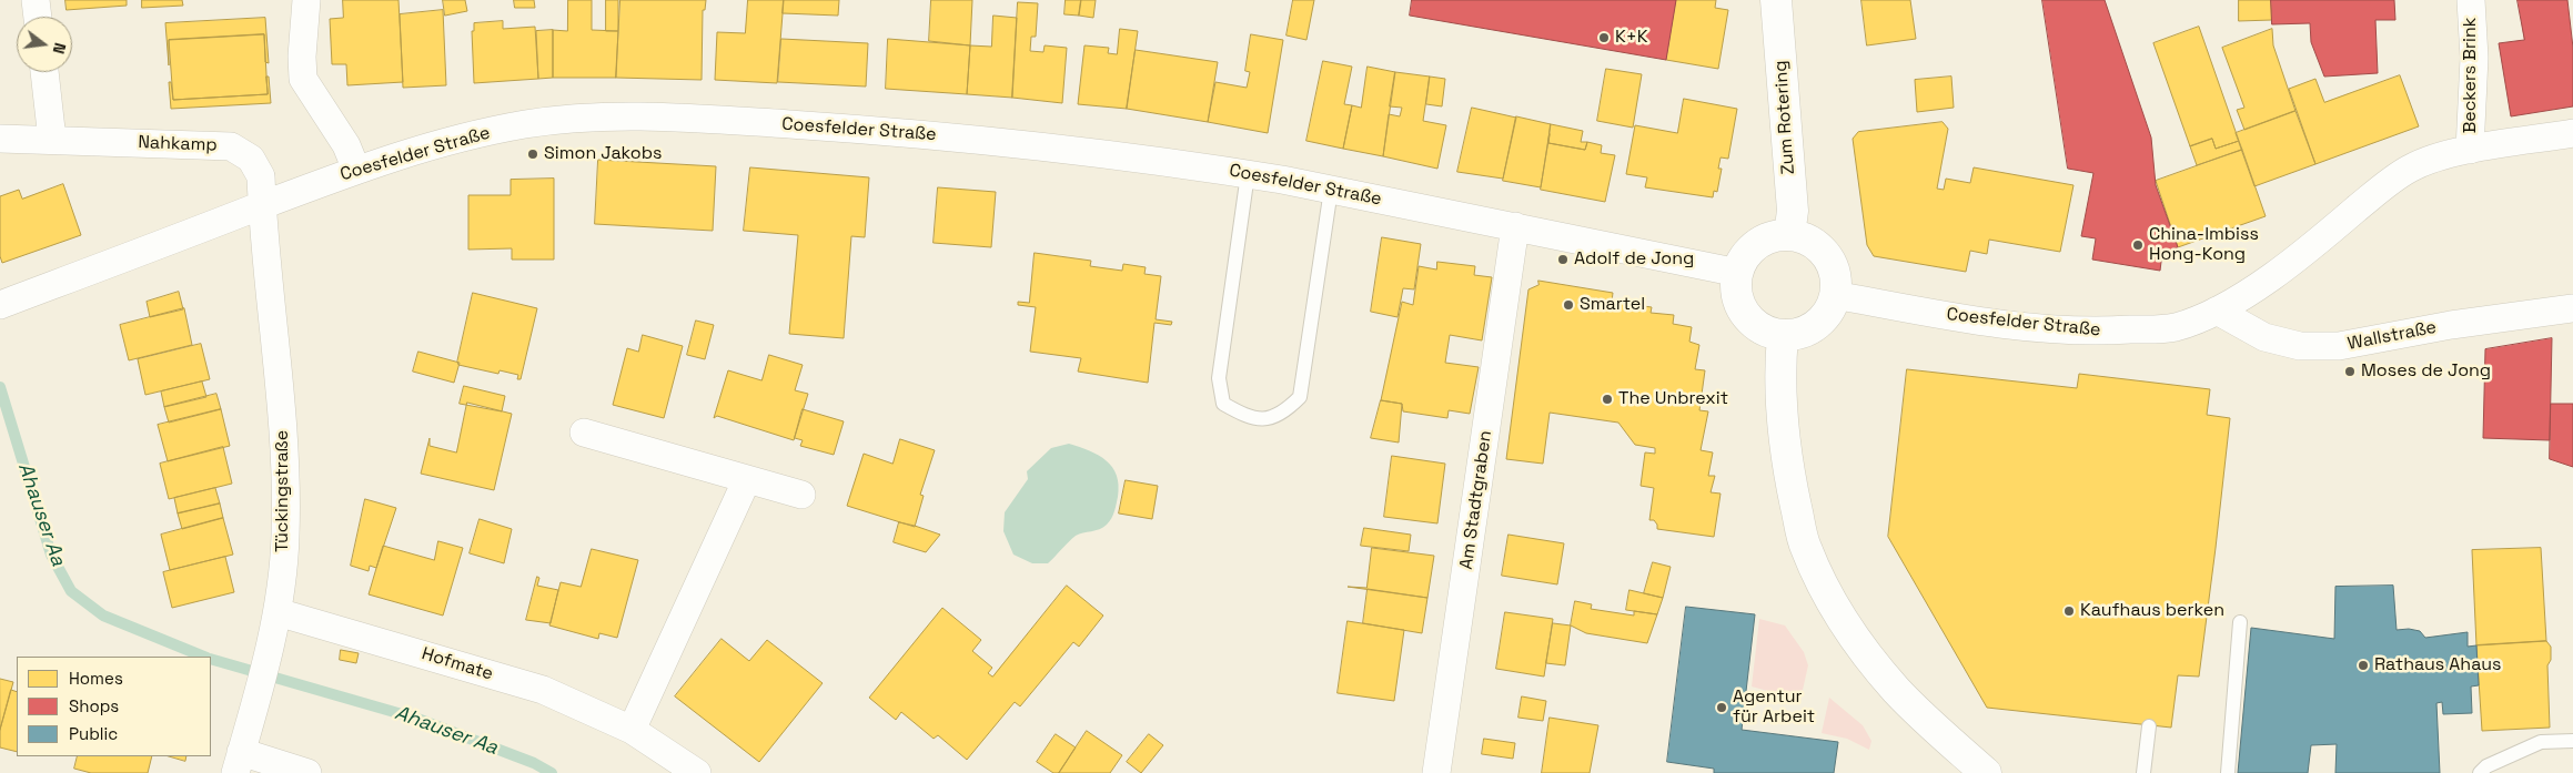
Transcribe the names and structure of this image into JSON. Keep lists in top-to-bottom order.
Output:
{
  "streets": {
    "street": [
      "Beckers Brink",
      "Zum Rotering",
      "Coesfelder Straße",
      "Nahkamp",
      "Wallstraße",
      "Tückingstraße",
      "Am Stadtgraben",
      "Hofmate"
    ]
  },
  "crossings": [
    ["Beckers Brink", "Coesfelder Straße"],
    ["Zum Rotering", "Coesfelder Straße"],
    ["Coesfelder Straße", "Nahkamp"],
    ["Coesfelder Straße", "Wallstraße"],
    ["Coesfelder Straße", "Tückingstraße"],
    ["Coesfelder Straße", "Am Stadtgraben"],
    ["Nahkamp", "Tückingstraße"],
    ["Tückingstraße", "Hofmate"]
  ],
  "water": ["Ahauser Aa"],
  "places": [
    "K+K",
    "Simon Jakobs",
    "China-Imbiss Hong-Kong",
    "Adolf de Jong",
    "Smartel",
    "Moses de Jong",
    "The Unbrexit",
    "Kaufhaus berken",
    "Rathaus Ahaus",
    "Agentur für Arbeit"
  ],
  "legend": ["Homes", "Shops", "Public"],
  "north": "right"
}
